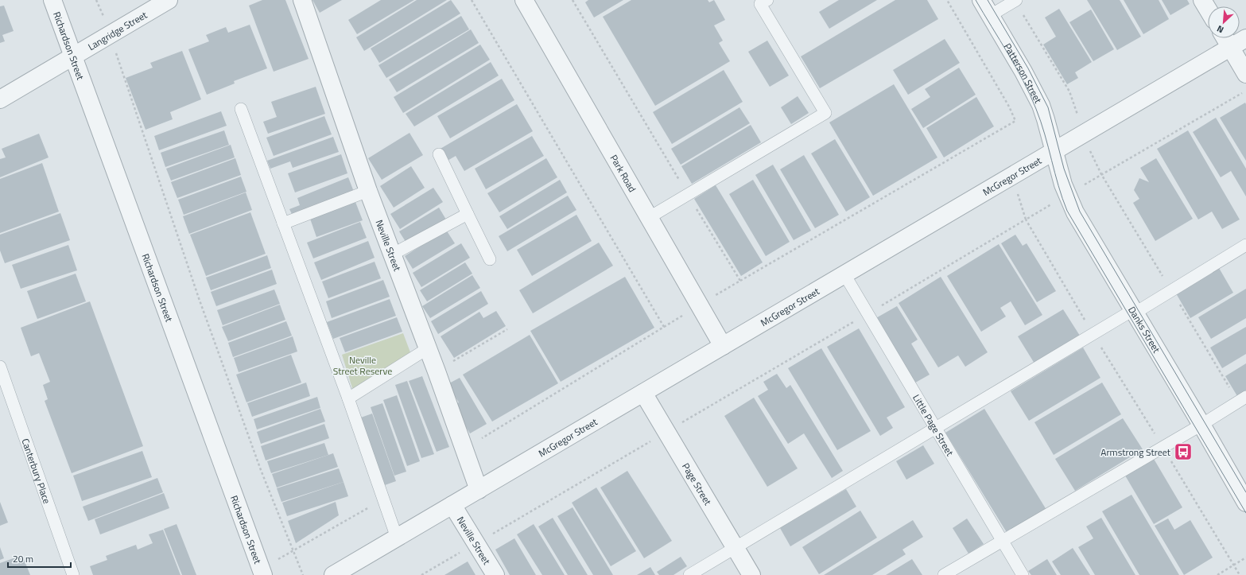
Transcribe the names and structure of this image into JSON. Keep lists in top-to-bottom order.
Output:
{
  "streets": {
    "street": [
      "Langridge Street",
      "Richardson Street",
      "Patterson Street",
      "Park Road",
      "McGregor Street",
      "Neville Street",
      "Danks Street",
      "Page Street"
    ],
    "lane": ["Little Page Street", "Canterbury Place"]
  },
  "crossings": [
    ["Langridge Street", "Richardson Street"],
    ["Patterson Street", "McGregor Street"],
    ["Patterson Street", "Danks Street"],
    ["Park Road", "McGregor Street"],
    ["McGregor Street", "Neville Street"],
    ["McGregor Street", "Danks Street"],
    ["McGregor Street", "Little Page Street"],
    ["McGregor Street", "Page Street"]
  ],
  "parks": ["Neville Street Reserve"],
  "places": {
    "bus stop": ["Armstrong Street"]
  },
  "scale_bar": "20 m",
  "north": "bottom left"
}
